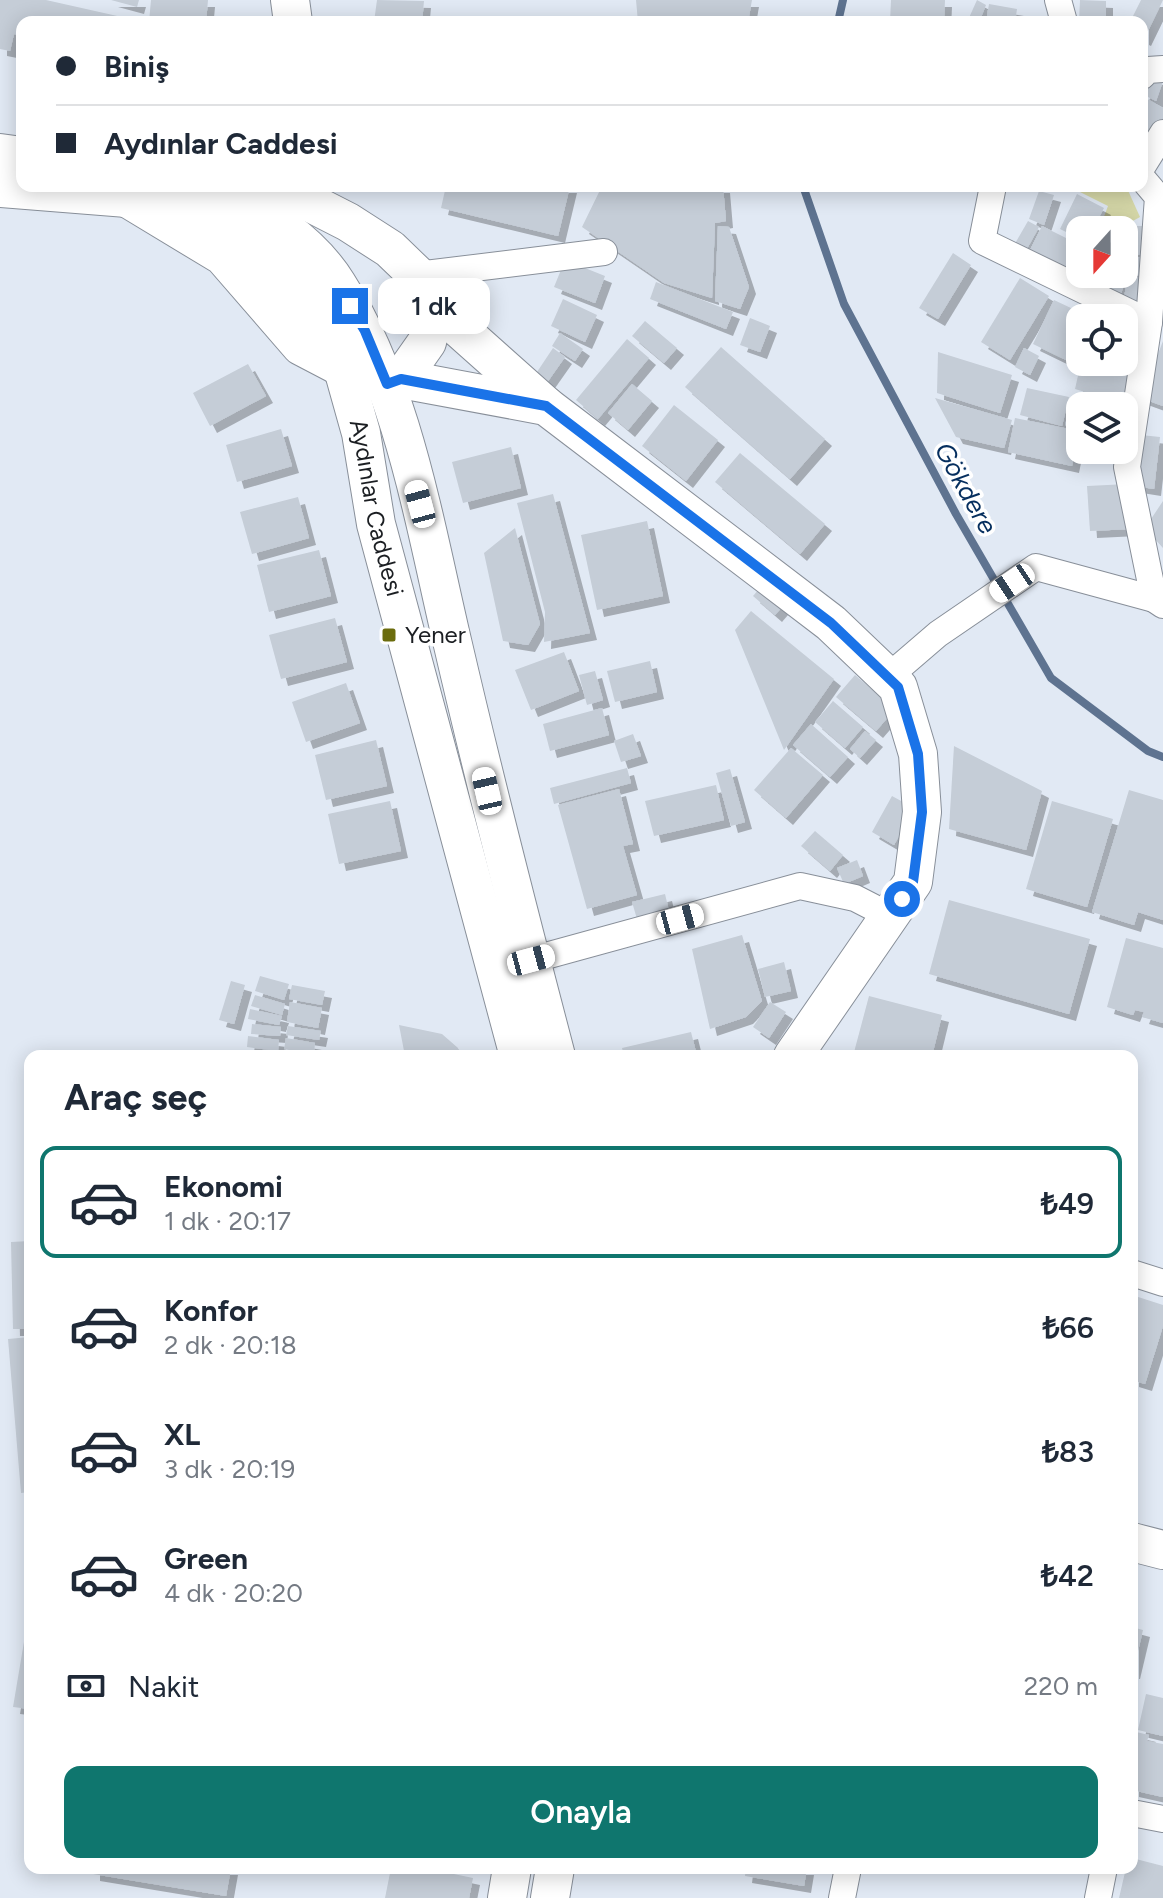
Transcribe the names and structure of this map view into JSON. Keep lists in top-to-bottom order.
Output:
{
  "streets": {
    "main road": ["Aydınlar Caddesi"]
  },
  "water": ["Gökdere"],
  "places": {
    "transit": ["Yener"]
  },
  "north": "bottom",
  "page": {
    "banner": ["Biniş", "Aydınlar Caddesi"],
    "bubble": "1 dk",
    "heading": "Araç seç",
    "list": [
      {
        "name": "Ekonomi",
        "note": "1 dk · 20:17",
        "value": "₺49"
      },
      {
        "name": "Konfor",
        "note": "2 dk · 20:18",
        "value": "₺66"
      },
      {
        "name": "XL",
        "note": "3 dk · 20:19",
        "value": "₺83"
      },
      {
        "name": "Green",
        "note": "4 dk · 20:20",
        "value": "₺42"
      }
    ],
    "pay": ["Nakit", "220 m"],
    "buttons": "Onayla"
  }
}
